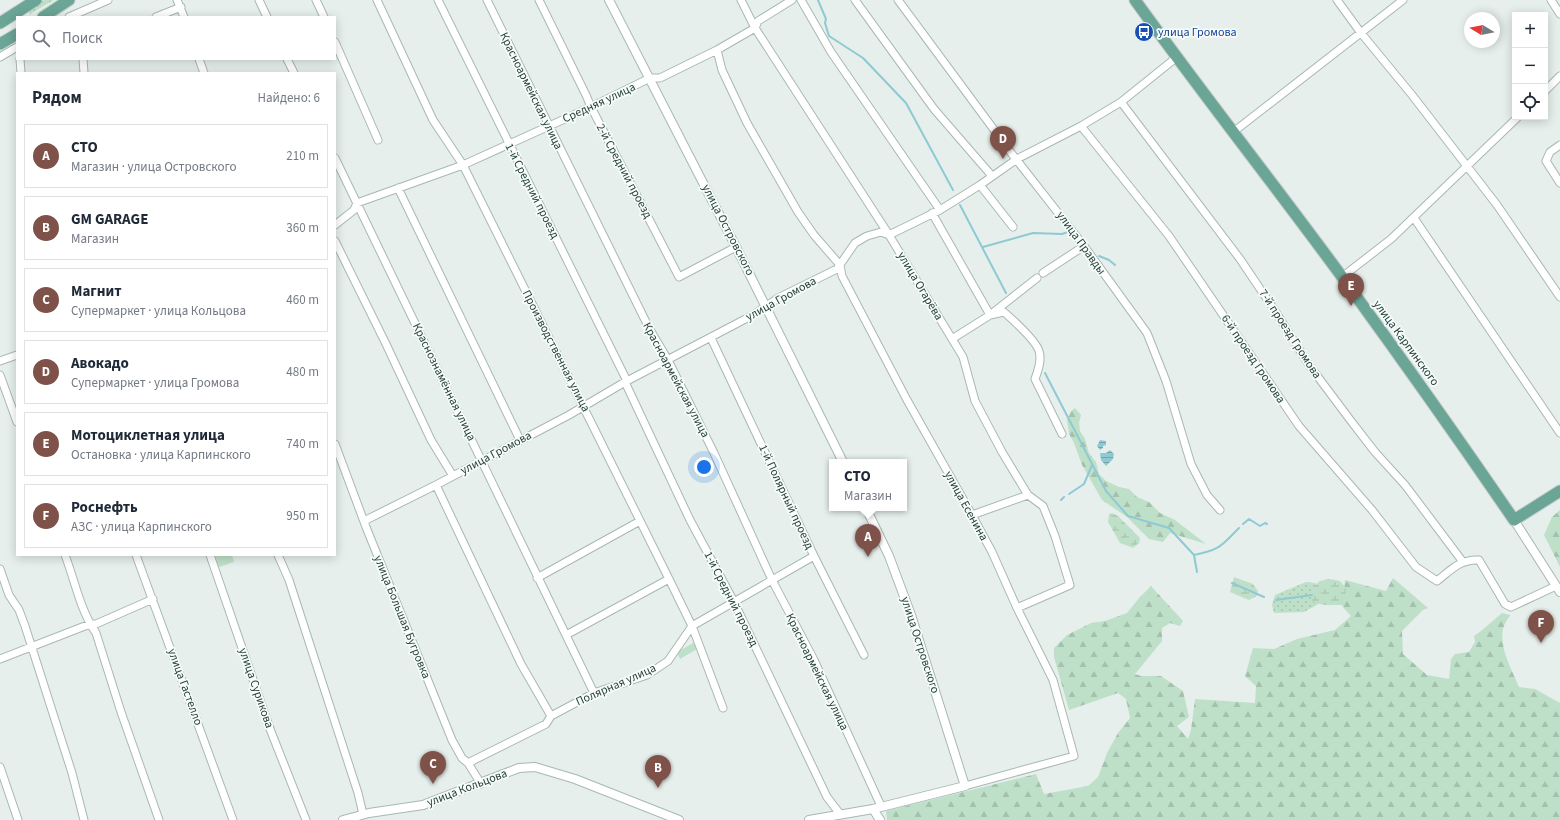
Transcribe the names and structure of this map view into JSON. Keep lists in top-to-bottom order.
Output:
{
  "streets": {
    "main road": ["улица Карпинского"],
    "street": [
      "Красноармейская улица",
      "Средняя улица",
      "2-й Средний проезд",
      "1-й Средний проезд",
      "улица Островского",
      "улица Правды",
      "улица Огарёва",
      "улица Громова",
      "7-й проезд Громова",
      "Производственная улица",
      "6-й проезд Громова",
      "Краснознамённая улица",
      "1-й Полярный проезд",
      "улица Есенина",
      "улица Большая Бугровка",
      "Полярная улица",
      "улица Гастелло",
      "улица Сурикова",
      "улица Кольцова"
    ]
  },
  "crossings": [
    ["Красноармейская улица", "Средняя улица"],
    ["Красноармейская улица", "улица Громова"],
    ["Красноармейская улица", "Полярная улица"],
    ["Средняя улица", "2-й Средний проезд"],
    ["Средняя улица", "1-й Средний проезд"],
    ["Средняя улица", "улица Островского"],
    ["Средняя улица", "улица Огарёва"],
    ["Средняя улица", "Производственная улица"],
    ["Средняя улица", "Краснознамённая улица"],
    ["2-й Средний проезд", "улица Островского"],
    ["1-й Средний проезд", "улица Громова"],
    ["1-й Средний проезд", "Полярная улица"],
    ["улица Островского", "улица Громова"],
    ["улица Островского", "улица Есенина"],
    ["улица Правды", "улица Громова"],
    ["улица Огарёва", "улица Громова"],
    ["улица Огарёва", "улица Есенина"],
    ["улица Громова", "7-й проезд Громова"],
    ["улица Громова", "улица Карпинского"],
    ["улица Громова", "Производственная улица"],
    ["улица Громова", "6-й проезд Громова"],
    ["улица Громова", "Краснознамённая улица"],
    ["улица Громова", "1-й Полярный проезд"],
    ["улица Громова", "улица Есенина"],
    ["улица Громова", "улица Большая Бугровка"],
    ["7-й проезд Громова", "6-й проезд Громова"],
    ["Производственная улица", "Полярная улица"],
    ["Краснознамённая улица", "Полярная улица"],
    ["1-й Полярный проезд", "Полярная улица"],
    ["улица Большая Бугровка", "Полярная улица"],
    ["улица Большая Бугровка", "улица Кольцова"]
  ],
  "places": {
    "bus stop": ["улица Громова"]
  },
  "north": "left",
  "page": {
    "map_buttons": ["+", "−"],
    "search": "Поиск",
    "heading": ["Рядом", "Найдено: 6"],
    "list": [
      {
        "mark": "A",
        "name": "СТО",
        "note": "Магазин · улица Островского",
        "value": "210 m"
      },
      {
        "mark": "B",
        "name": "GM GARAGE",
        "note": "Магазин",
        "value": "360 m"
      },
      {
        "mark": "C",
        "name": "Магнит",
        "note": "Супермаркет · улица Кольцова",
        "value": "460 m"
      },
      {
        "mark": "D",
        "name": "Авокадо",
        "note": "Супермаркет · улица Громова",
        "value": "480 m"
      },
      {
        "mark": "E",
        "name": "Мотоциклетная улица",
        "note": "Остановка · улица Карпинского",
        "value": "740 m"
      },
      {
        "mark": "F",
        "name": "Роснефть",
        "note": "АЗС · улица Карпинского",
        "value": "950 m"
      }
    ],
    "pins": [
      "D",
      "E",
      "A",
      "F",
      "C",
      "B"
    ],
    "popup": ["СТО", "Магазин"]
  }
}
